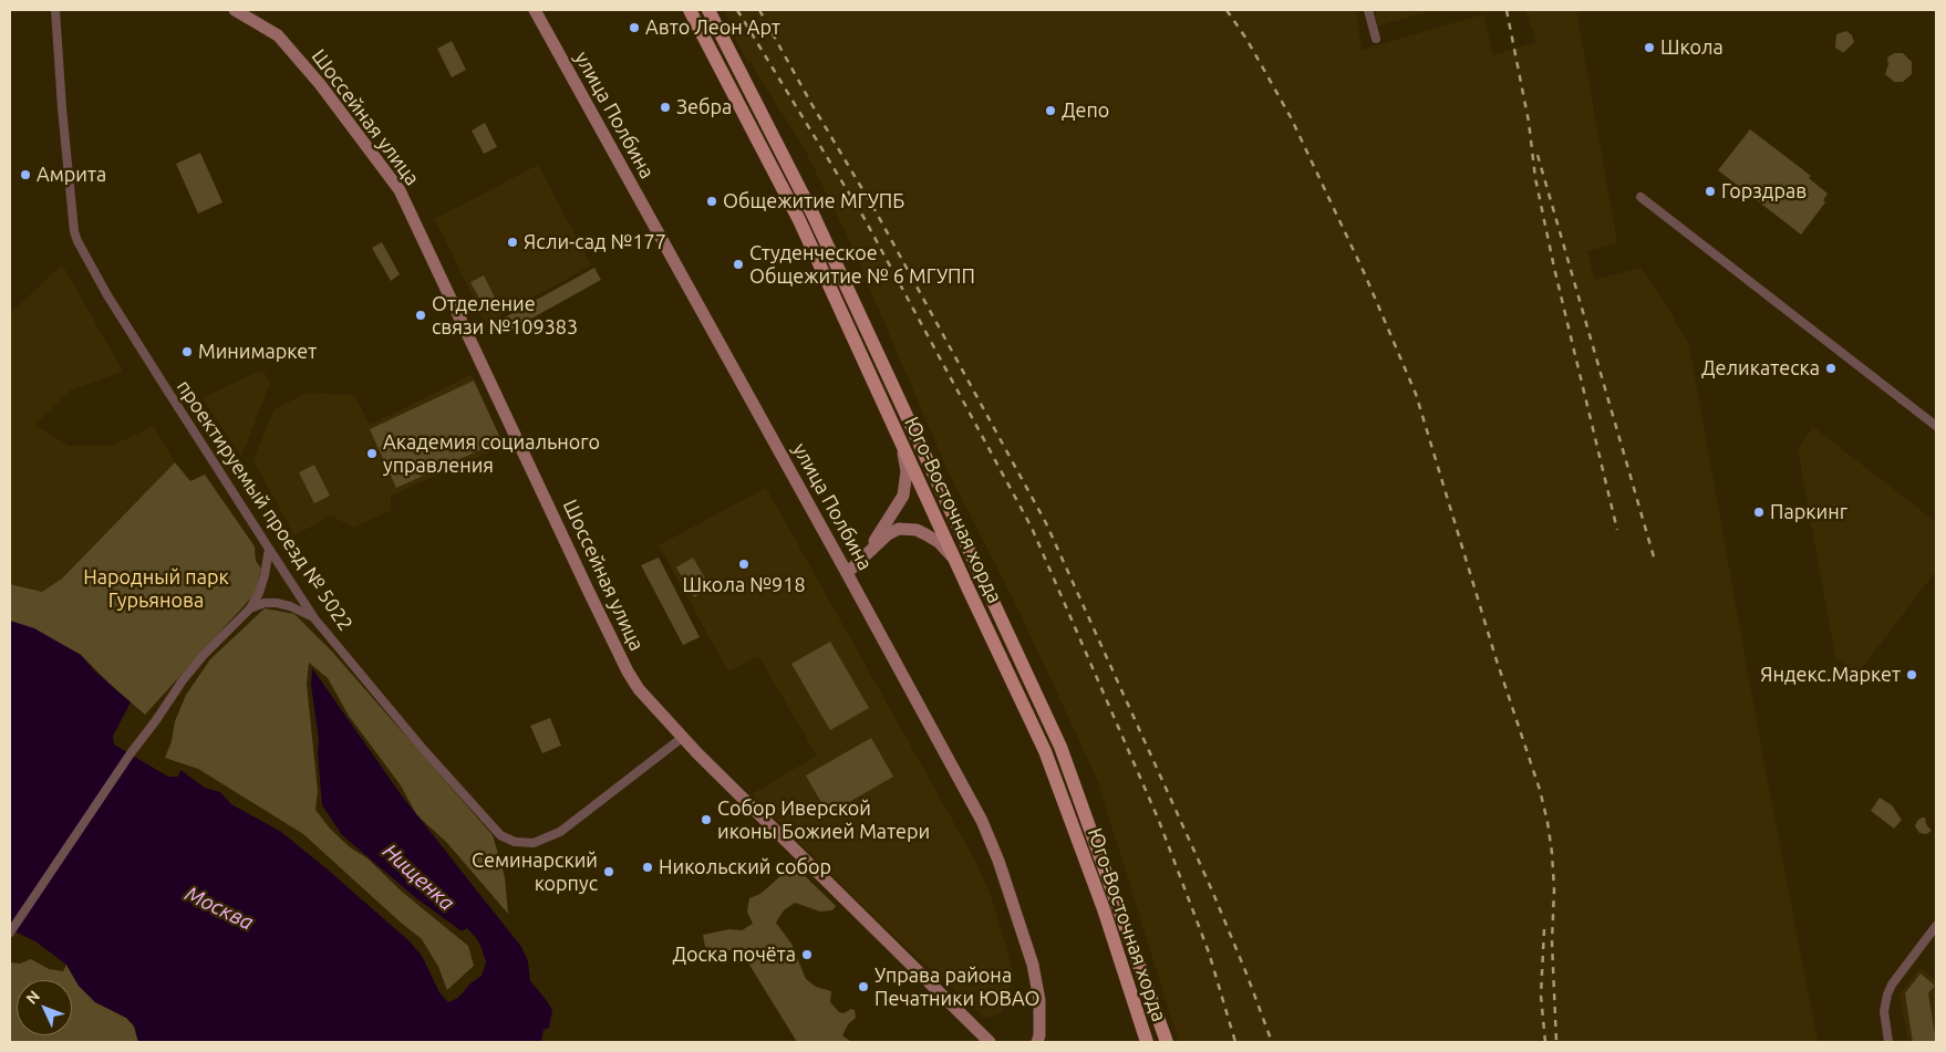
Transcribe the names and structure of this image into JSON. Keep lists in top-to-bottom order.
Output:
{
  "streets": {
    "main road": ["улица Полбина", "Шоссейная улица", "Юго-Восточная хорда"],
    "street": ["проектируемый проезд № 5022"]
  },
  "crossings": [
    ["Шоссейная улица", "проектируемый проезд № 5022"]
  ],
  "water": ["Нищенка", "Москва"],
  "parks": ["Народный парк Гурьянова"],
  "places": [
    "Авто Леон Арт",
    "Школа",
    "Зебра",
    "Депо",
    "Амрита",
    "Горздрав",
    "Общежитие МГУПБ",
    "Ясли-сад №177",
    "Студенческое Общежитие № 6 МГУПП",
    "Отделение связи №109383",
    "Минимаркет",
    "Деликатеска",
    "Академия социального управления",
    "Паркинг",
    "Школа №918",
    "Яндекс.Маркет",
    "Собор Иверской иконы Божией Матери",
    "Никольский собор",
    "Семинарский корпус",
    "Доска почёта",
    "Управа района Печатники ЮВАО"
  ],
  "north": "top left"
}
